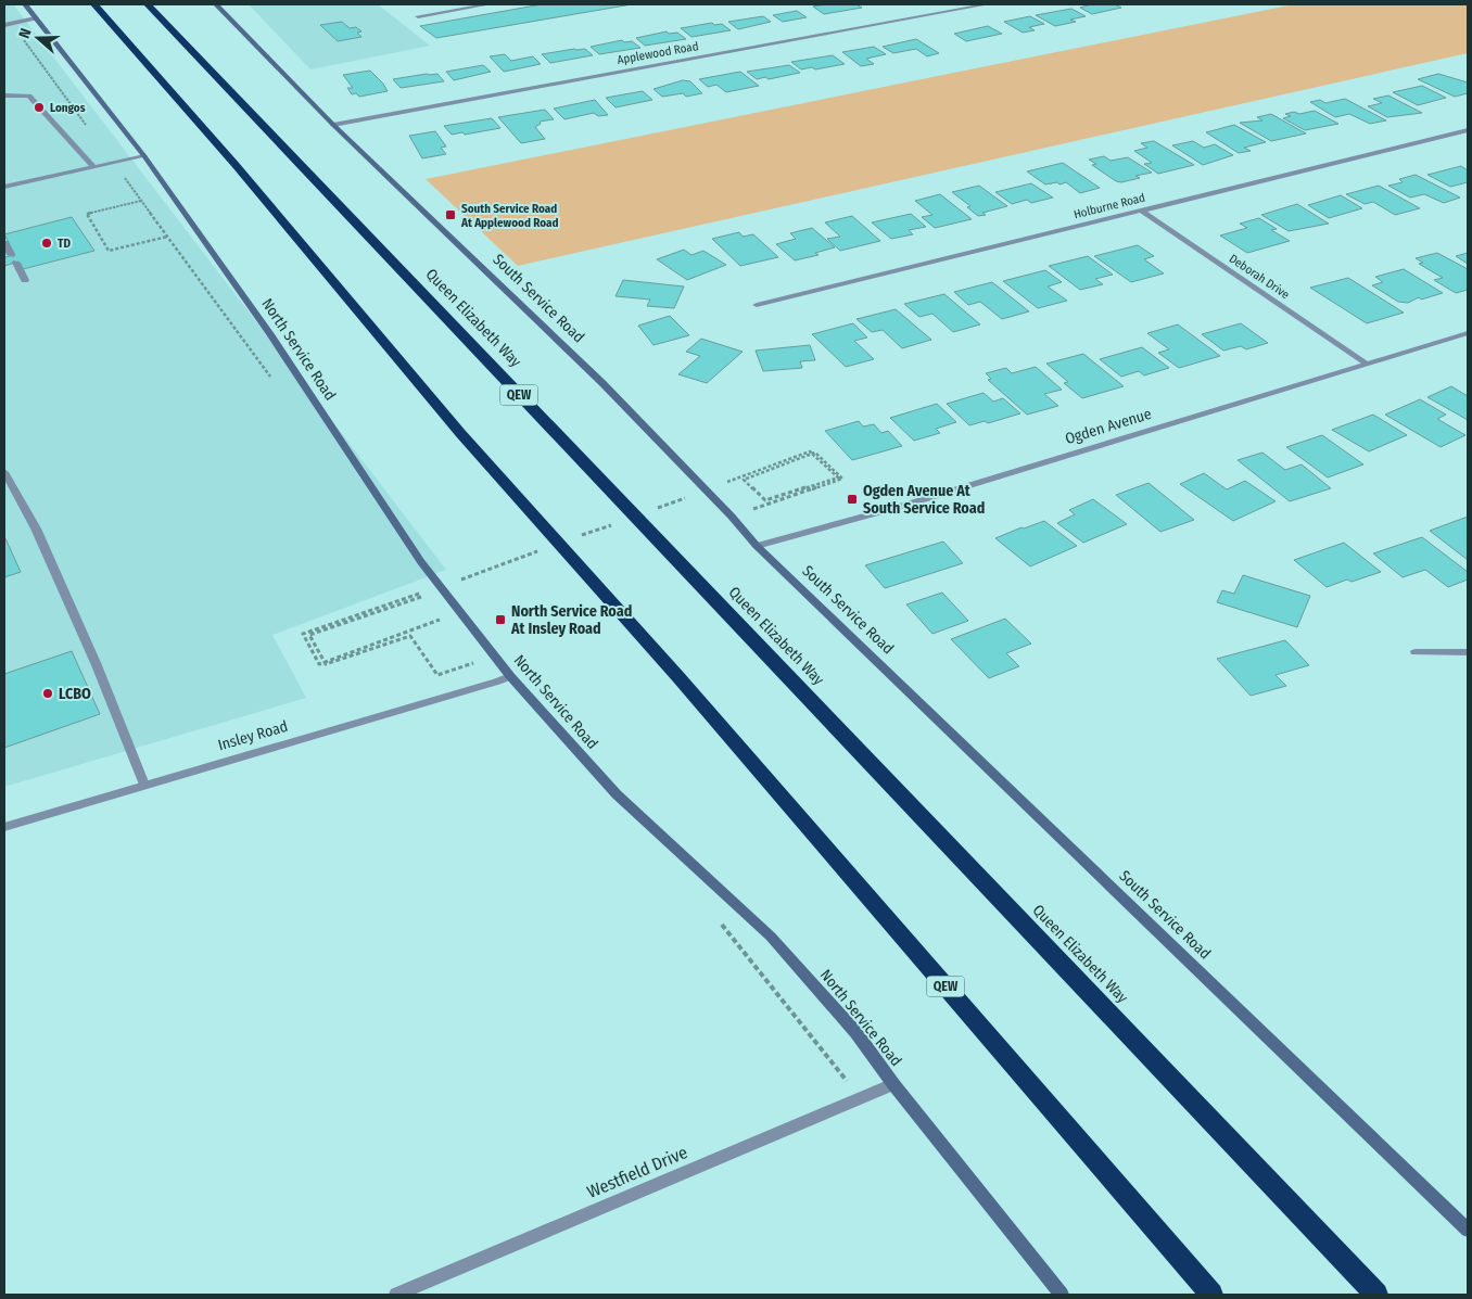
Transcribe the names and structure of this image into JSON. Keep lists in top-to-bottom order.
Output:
{
  "streets": {
    "highway": ["Queen Elizabeth Way", "QEW"],
    "main road": ["South Service Road", "North Service Road"],
    "street": [
      "Applewood Road",
      "Holburne Road",
      "Deborah Drive",
      "Ogden Avenue",
      "Insley Road",
      "Westfield Drive"
    ]
  },
  "crossings": [
    ["Applewood Road", "South Service Road"],
    ["Holburne Road", "Deborah Drive"],
    ["Deborah Drive", "Ogden Avenue"],
    ["South Service Road", "Ogden Avenue"],
    ["North Service Road", "Insley Road"],
    ["North Service Road", "Westfield Drive"]
  ],
  "places": {
    "other": ["Longos", "TD", "LCBO"],
    "transit": ["South Service Road At Applewood Road", "Ogden Avenue At South Service Road", "North Service Road At Insley Road"]
  },
  "north": "left"
}
